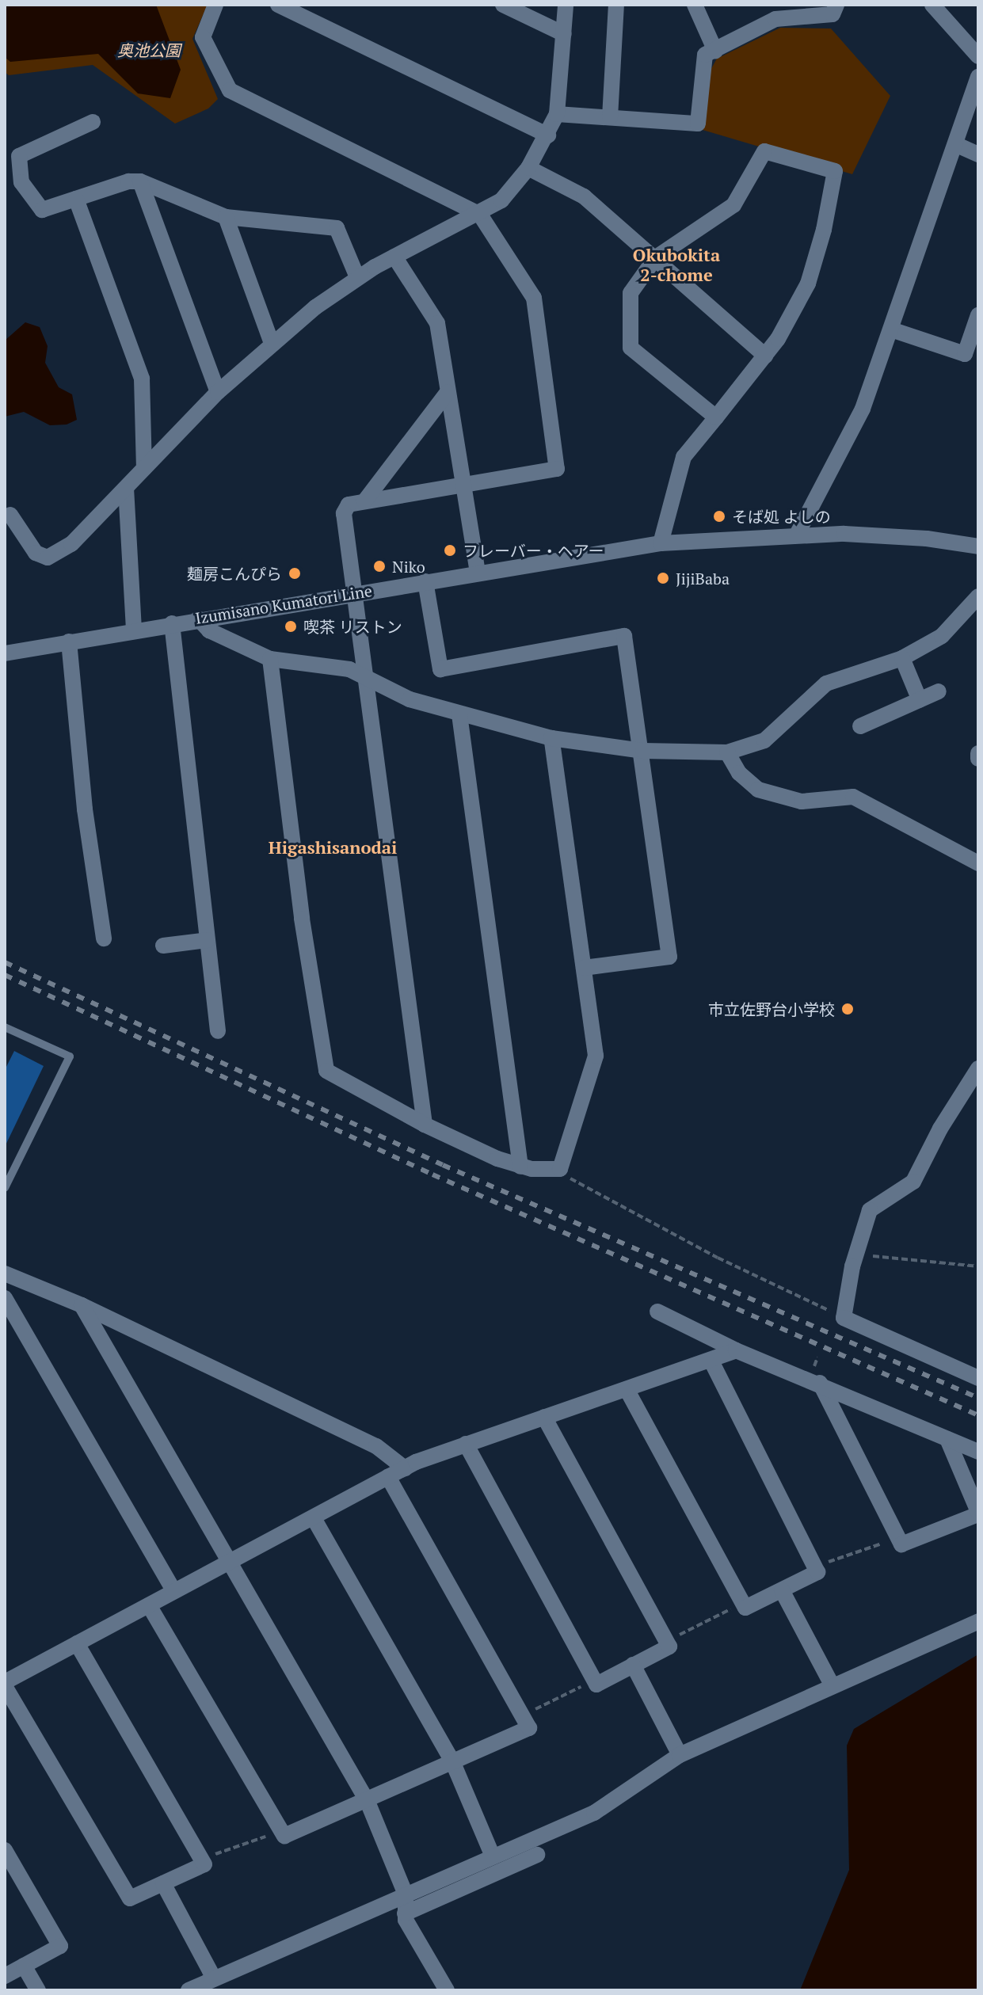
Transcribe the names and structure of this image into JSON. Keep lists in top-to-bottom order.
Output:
{
  "streets": {
    "street": ["Izumisano Kumatori Line"]
  },
  "districts": ["Okubokita 2-chome", "Higashisanodai"],
  "parks": ["奥池公園"],
  "places": [
    "そば処 よしの",
    "フレーバー・ヘアー",
    "Niko",
    "麺房こんぴら",
    "JijiBaba",
    "喫茶 リストン",
    "市立佐野台小学校"
  ]
}
